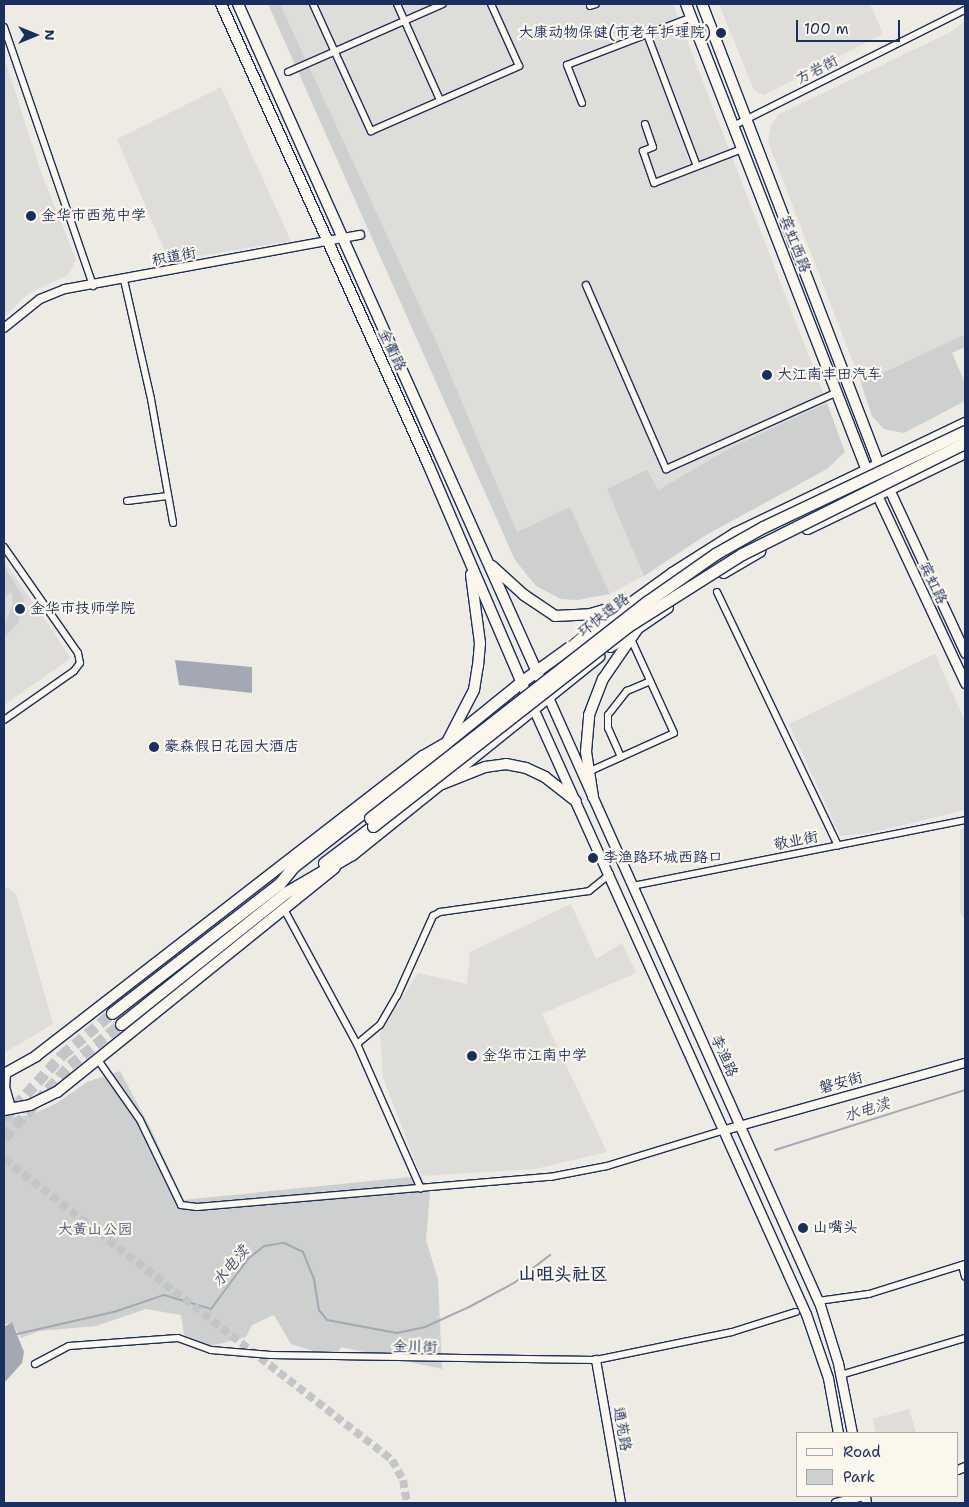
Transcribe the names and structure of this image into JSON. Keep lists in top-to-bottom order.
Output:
{
  "streets": {
    "highway": ["一环快速路"],
    "main road": [
      "宾虹西路",
      "金衢路",
      "宾虹路",
      "李渔路"
    ],
    "street": [
      "方岩街",
      "积道街",
      "敬业街",
      "磐安街",
      "金川街",
      "通苑路"
    ]
  },
  "crossings": [
    ["方岩街", "宾虹西路"],
    ["宾虹西路", "宾虹路"],
    ["积道街", "金衢路"],
    ["金衢路", "李渔路"],
    ["敬业街", "李渔路"],
    ["李渔路", "磐安街"],
    ["金川街", "通苑路"]
  ],
  "districts": ["山咀头社区"],
  "water": ["水电渎"],
  "parks": ["大黄山公园"],
  "places": [
    "大康动物保健(市老年护理院)",
    "金华市西苑中学",
    "大江南丰田汽车",
    "金华市技师学院",
    "豪森假日花园大酒店",
    "李渔路环城西路口",
    "金华市江南中学",
    "山嘴头"
  ],
  "legend": ["Road", "Park"],
  "scale_bar": "100 m",
  "north": "right"
}
